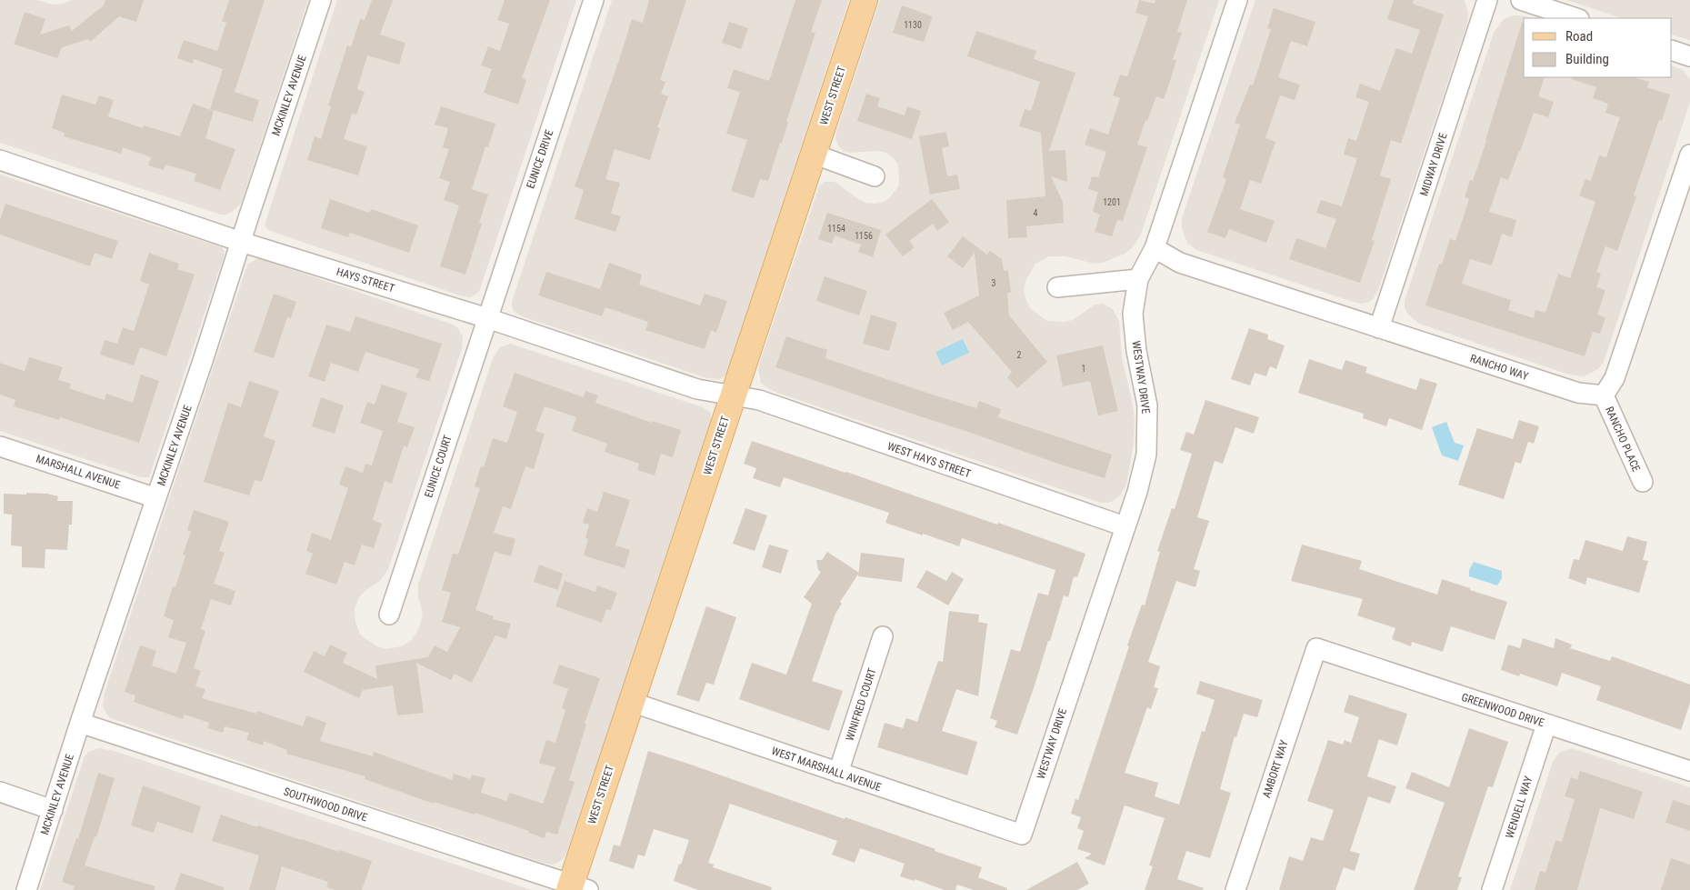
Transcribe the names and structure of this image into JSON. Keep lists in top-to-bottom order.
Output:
{
  "streets": {
    "main road": ["WEST STREET"],
    "street": [
      "MCKINLEY AVENUE",
      "EUNICE DRIVE",
      "MIDWAY DRIVE",
      "HAYS STREET",
      "RANCHO WAY",
      "WESTWAY DRIVE",
      "RANCHO PLACE",
      "WEST HAYS STREET",
      "EUNICE COURT",
      "MARSHALL AVENUE",
      "WINIFRED COURT",
      "GREENWOOD DRIVE",
      "WEST MARSHALL AVENUE",
      "AMBORT WAY",
      "SOUTHWOOD DRIVE",
      "WENDELL WAY"
    ]
  },
  "crossings": [
    ["MCKINLEY AVENUE", "HAYS STREET"],
    ["MCKINLEY AVENUE", "MARSHALL AVENUE"],
    ["MCKINLEY AVENUE", "SOUTHWOOD DRIVE"],
    ["WEST STREET", "HAYS STREET"],
    ["WEST STREET", "WEST HAYS STREET"],
    ["WEST STREET", "WEST MARSHALL AVENUE"],
    ["WEST STREET", "SOUTHWOOD DRIVE"],
    ["EUNICE DRIVE", "HAYS STREET"],
    ["EUNICE DRIVE", "EUNICE COURT"],
    ["MIDWAY DRIVE", "RANCHO WAY"],
    ["HAYS STREET", "WEST HAYS STREET"],
    ["HAYS STREET", "EUNICE COURT"],
    ["RANCHO WAY", "WESTWAY DRIVE"],
    ["RANCHO WAY", "RANCHO PLACE"],
    ["WESTWAY DRIVE", "WEST HAYS STREET"],
    ["WESTWAY DRIVE", "WEST MARSHALL AVENUE"],
    ["WINIFRED COURT", "WEST MARSHALL AVENUE"],
    ["GREENWOOD DRIVE", "AMBORT WAY"],
    ["GREENWOOD DRIVE", "WENDELL WAY"]
  ],
  "house_numbers": [
    "1130",
    "1201",
    "4",
    "1154",
    "1156",
    "3",
    "2",
    "1"
  ],
  "legend": ["Road", "Building"]
}
